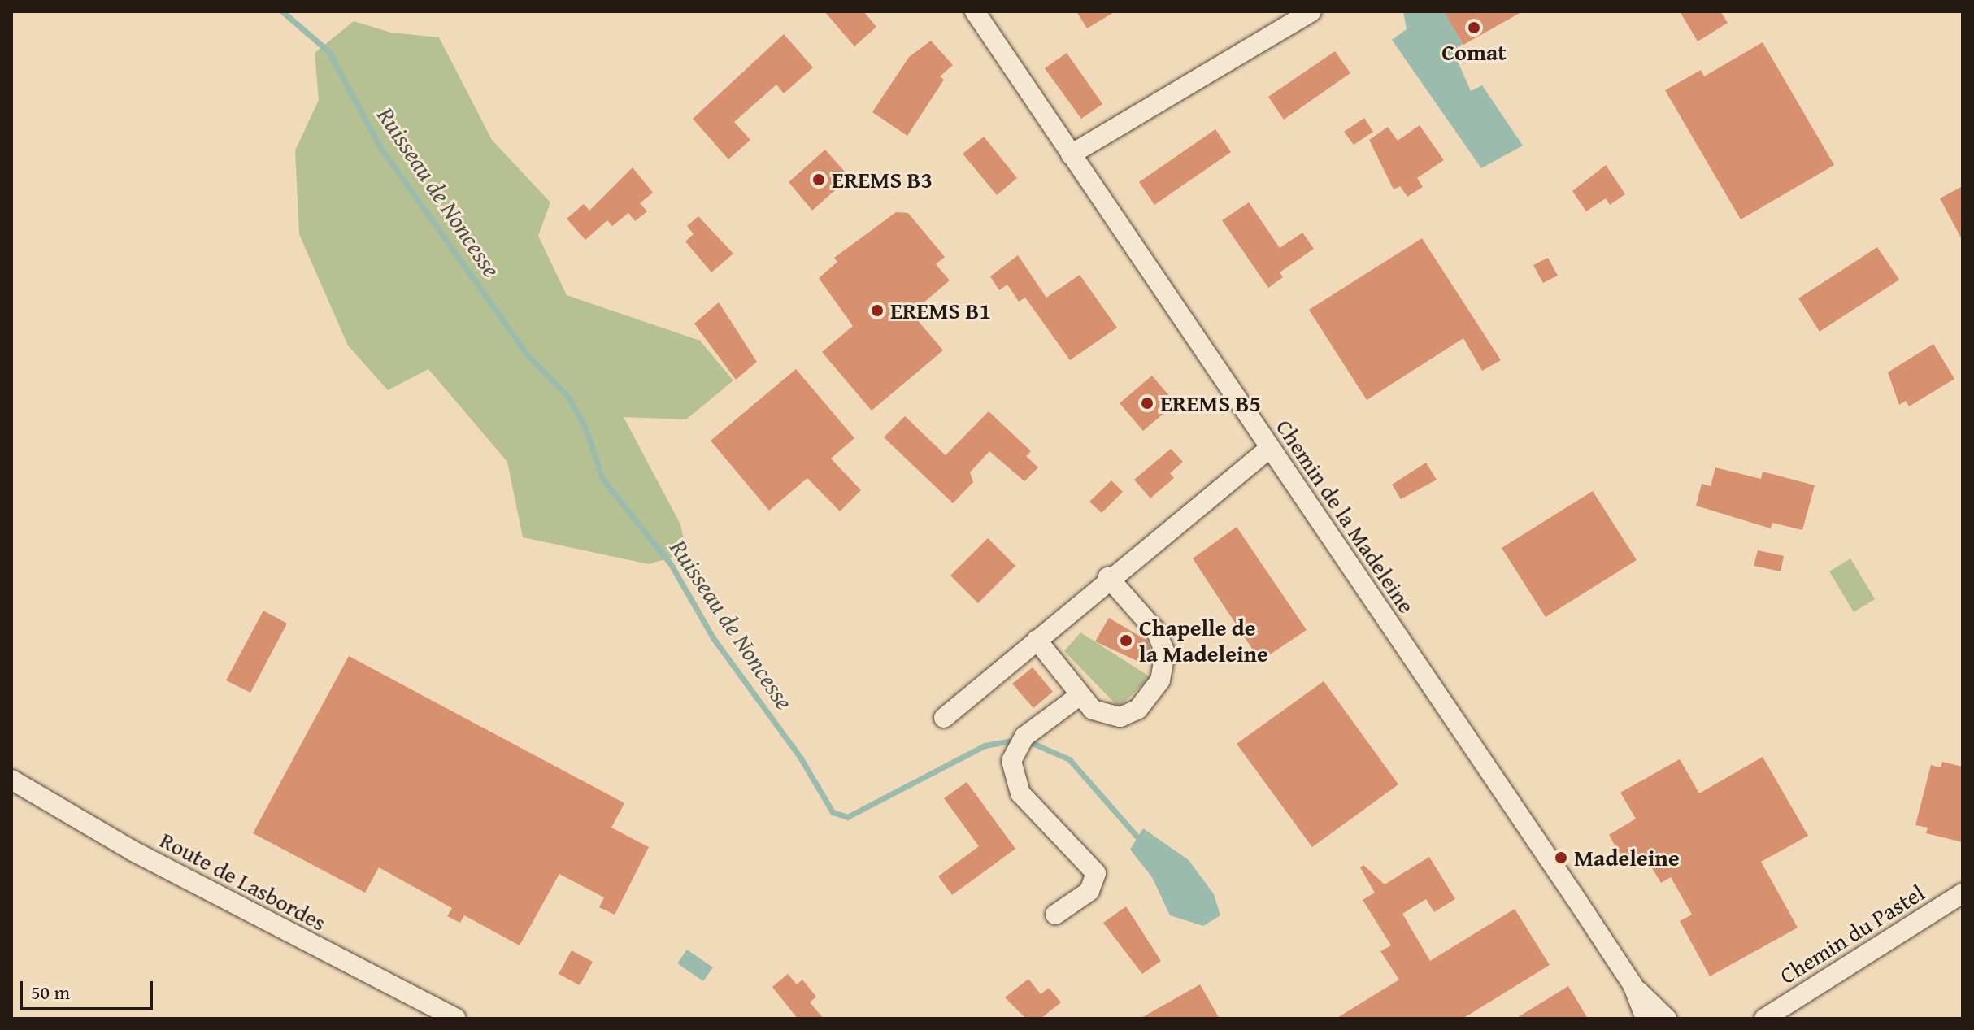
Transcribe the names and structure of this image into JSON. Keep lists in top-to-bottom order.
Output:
{
  "streets": {
    "street": ["Chemin de la Madeleine", "Route de Lasbordes", "Chemin du Pastel"]
  },
  "water": ["Ruisseau de Noncesse"],
  "places": [
    "Comat",
    "EREMS B3",
    "EREMS B1",
    "EREMS B5",
    "Chapelle de la Madeleine",
    "Madeleine"
  ],
  "scale_bar": "50 m"
}
